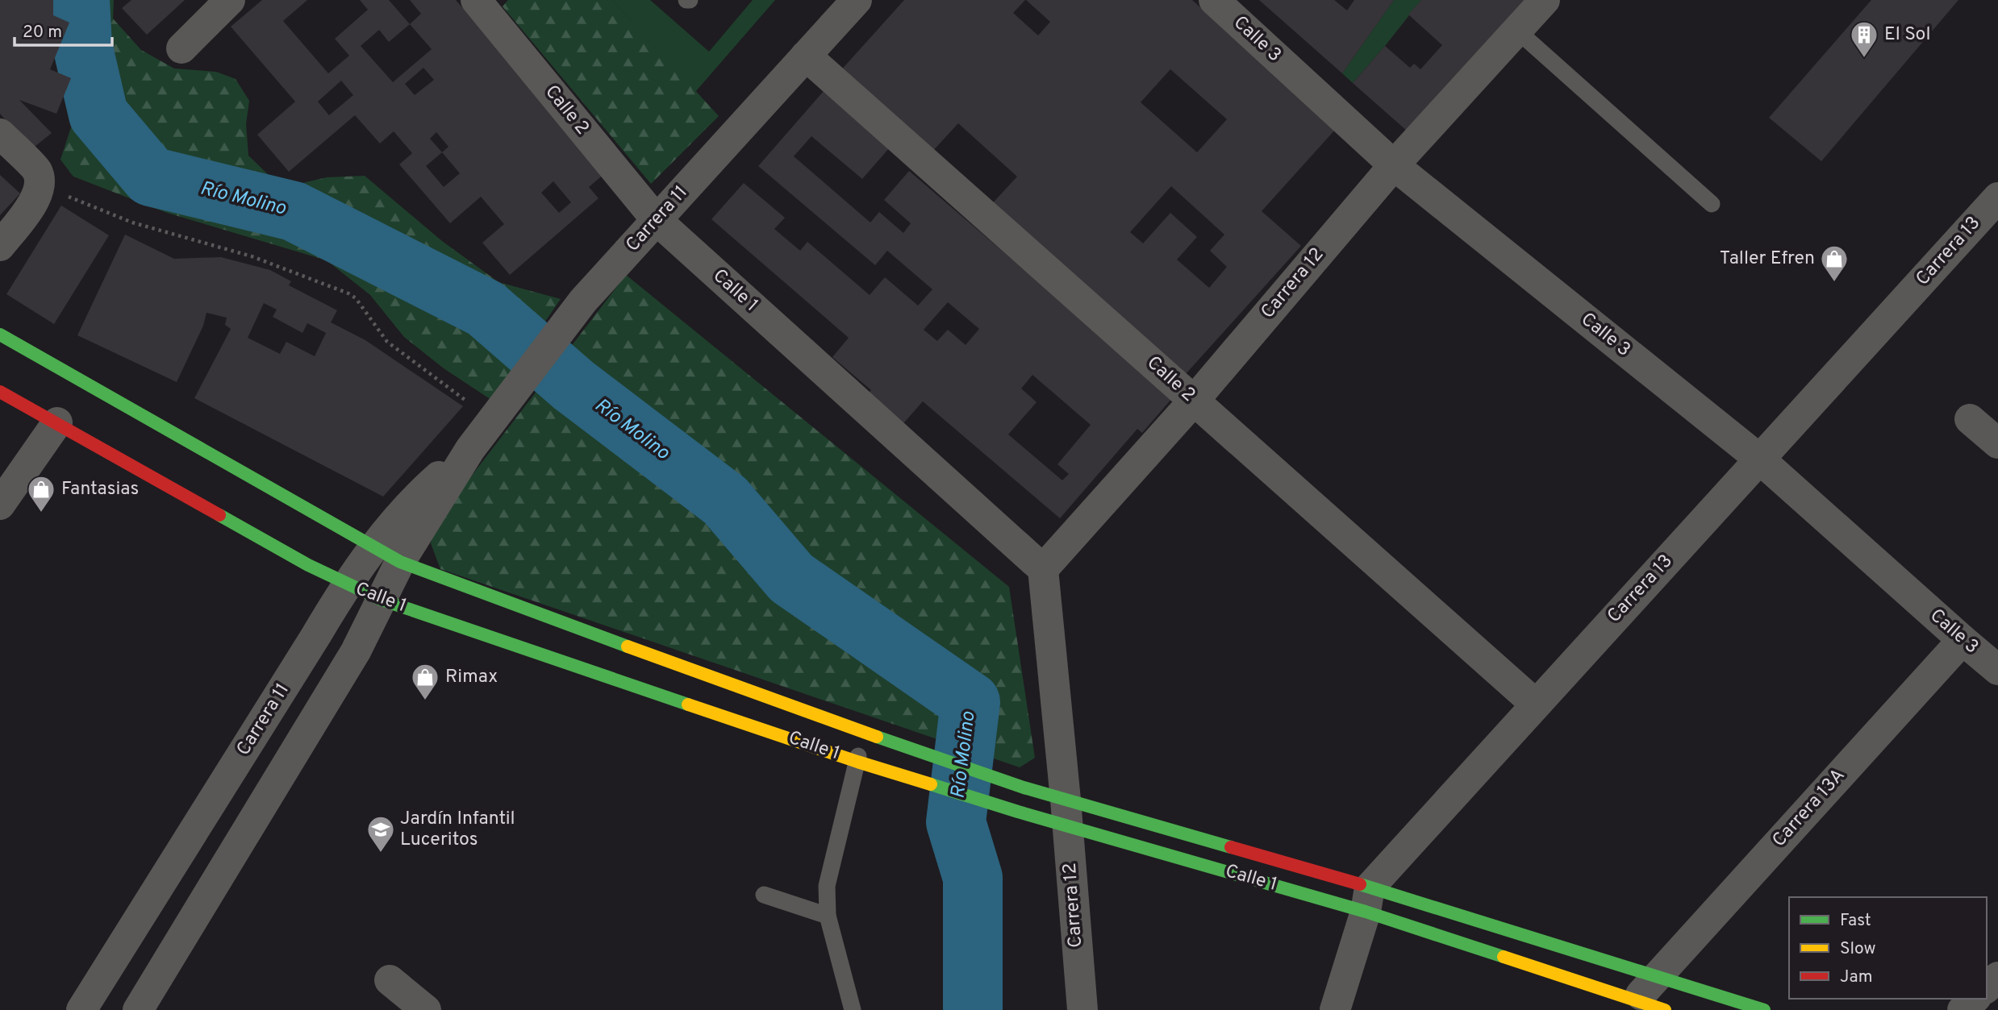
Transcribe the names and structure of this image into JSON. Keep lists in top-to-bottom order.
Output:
{
  "streets": {
    "main road": ["Calle 1"],
    "street": [
      "Calle 3",
      "Calle 2",
      "Carrera 11",
      "Carrera 13",
      "Carrera 12",
      "Carrera 13A"
    ]
  },
  "crossings": [
    ["Calle 3", "Carrera 13"],
    ["Calle 3", "Carrera 12"],
    ["Calle 3", "Carrera 13A"],
    ["Calle 2", "Carrera 11"],
    ["Calle 2", "Carrera 13"],
    ["Calle 2", "Carrera 12"],
    ["Calle 2", "Calle 1"],
    ["Carrera 11", "Calle 1"],
    ["Carrera 13", "Calle 1"],
    ["Carrera 12", "Calle 1"],
    ["Calle 1", "Carrera 13A"]
  ],
  "water": ["Río Molino"],
  "places": {
    "building": ["El Sol"],
    "shop": ["Taller Efren", "Fantasias", "Rimax"],
    "school or university": ["Jardín Infantil Luceritos"]
  },
  "legend": ["Fast", "Slow", "Jam"],
  "scale_bar": "20 m"
}
